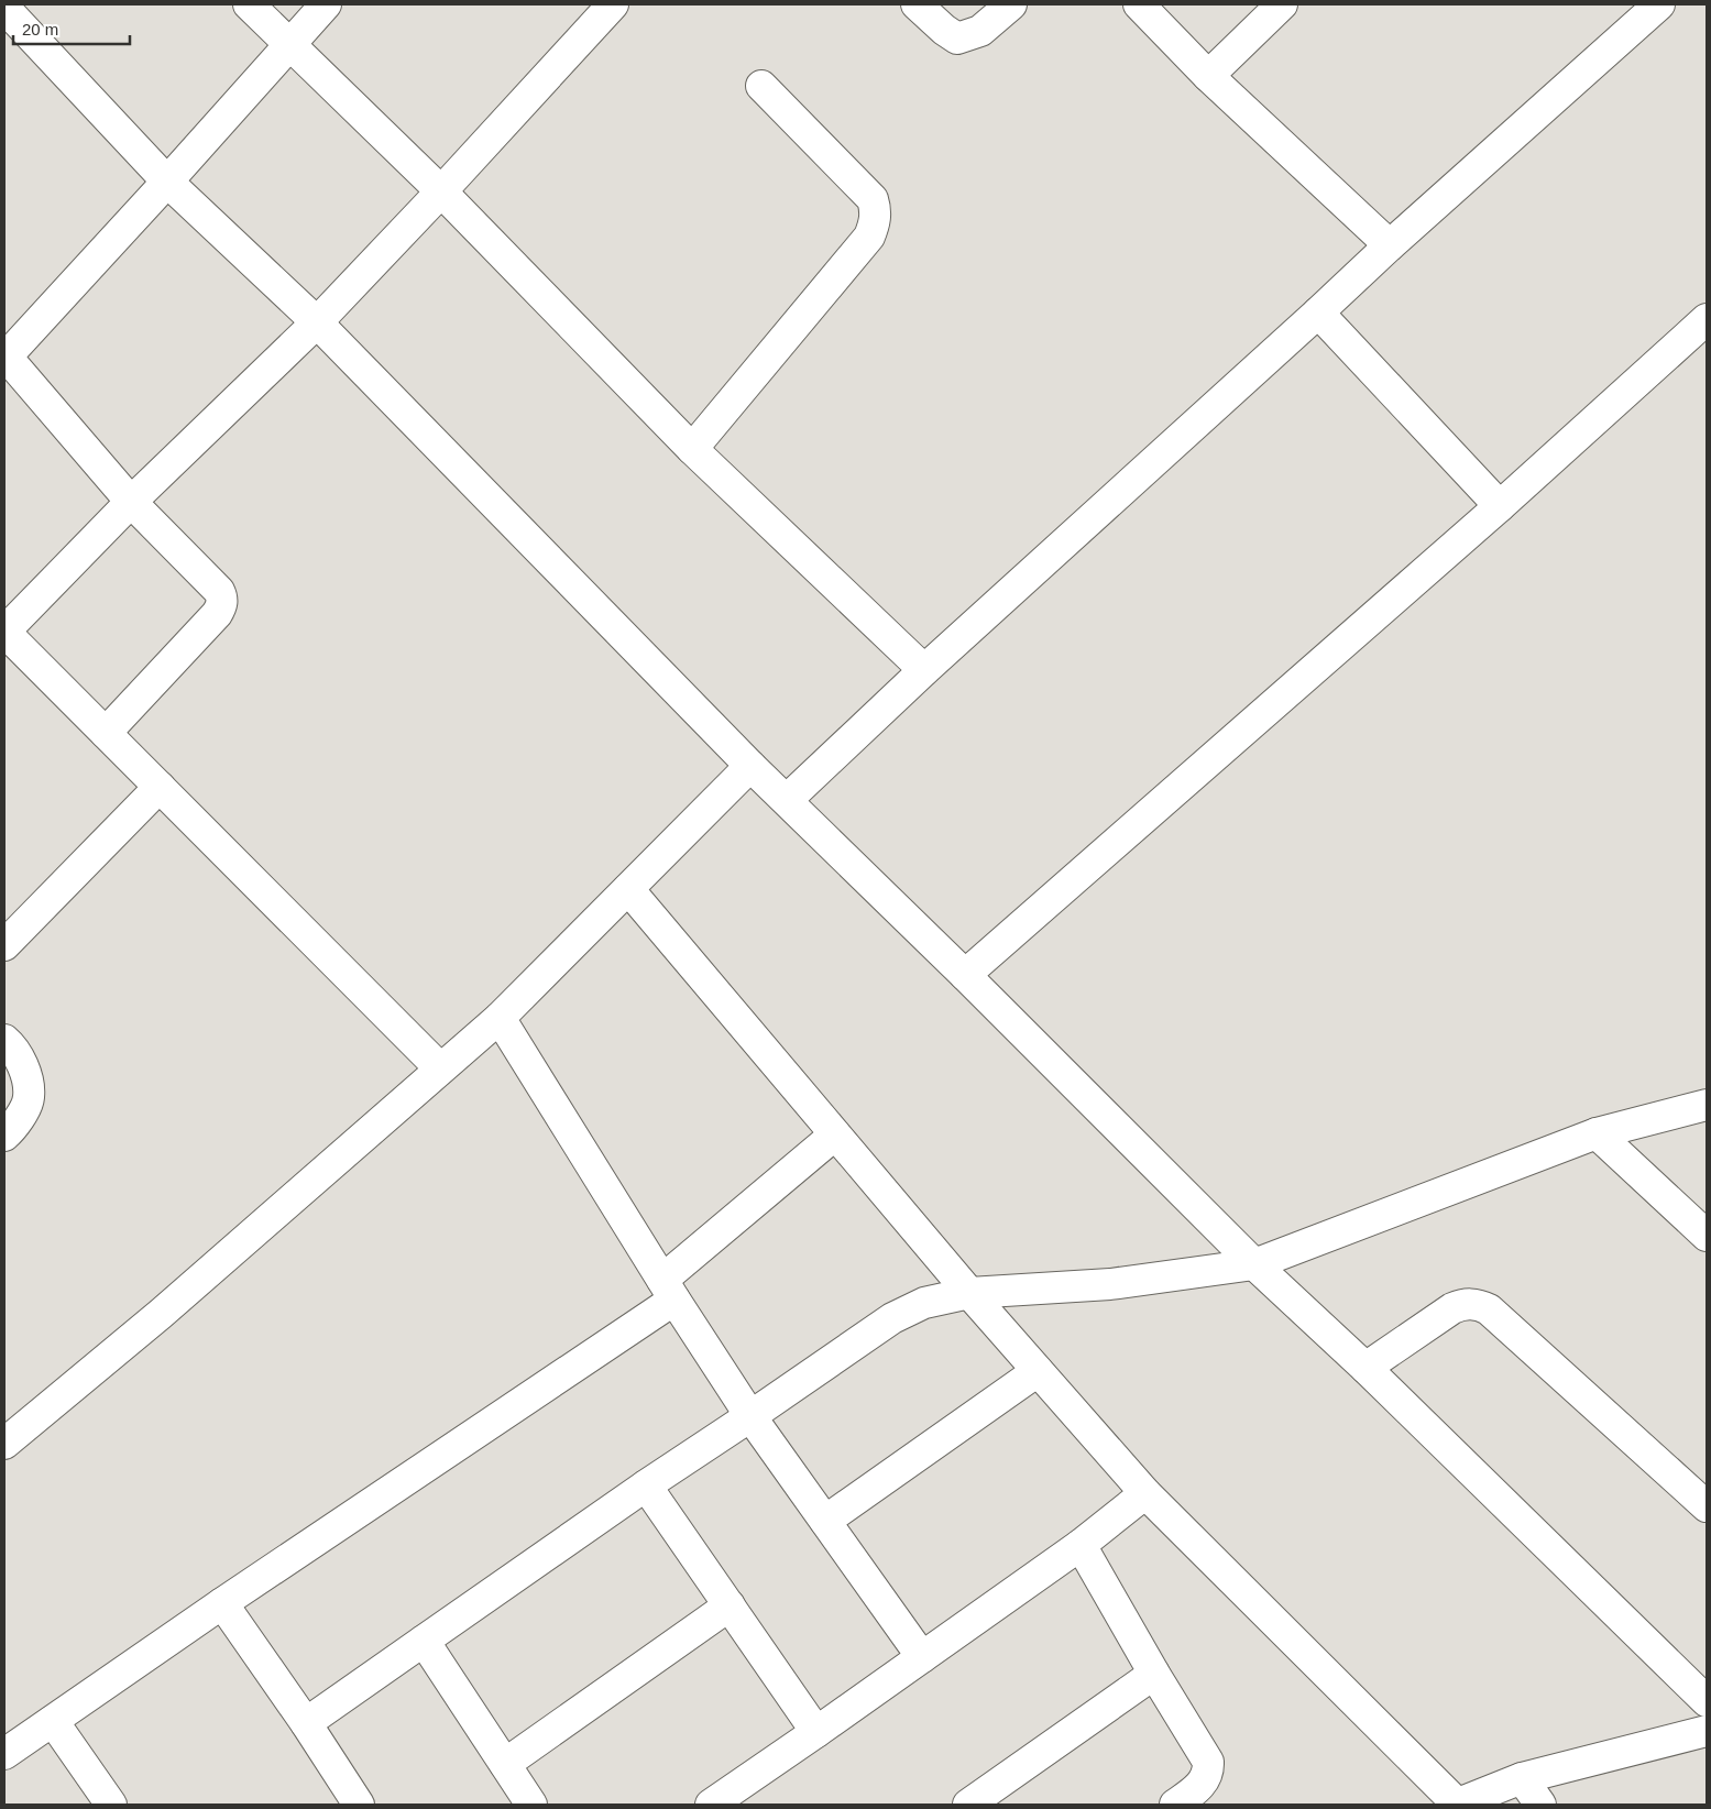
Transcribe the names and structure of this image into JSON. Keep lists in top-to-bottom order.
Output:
{
  "scale_bar": "20 m"
}
